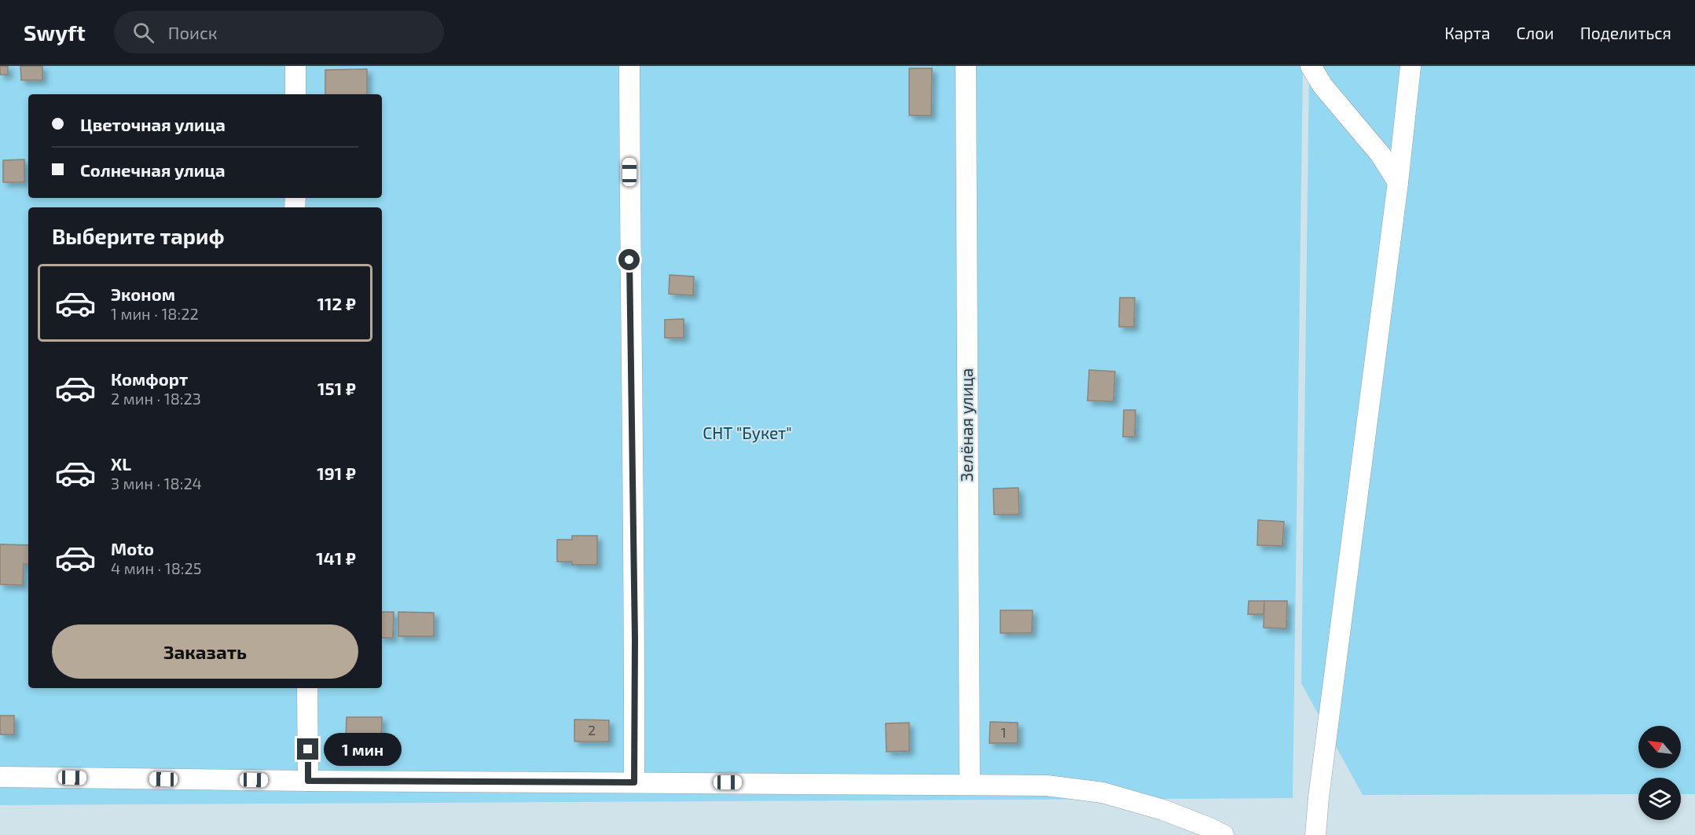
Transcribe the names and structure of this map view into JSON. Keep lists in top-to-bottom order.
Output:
{
  "streets": {
    "street": ["Зелёная улица"]
  },
  "parks": ["СНТ \"Букет\""],
  "house_numbers": ["2", "1"],
  "north": "top left",
  "page": {
    "header": "Swyft",
    "search": "Поиск",
    "nav": ["Карта", "Слои", "Поделиться"],
    "banner": ["Цветочная улица", "Солнечная улица"],
    "heading": "Выберите тариф",
    "list": [
      {
        "name": "Эконом",
        "note": "1 мин · 18:22",
        "value": "112 ₽"
      },
      {
        "name": "Комфорт",
        "note": "2 мин · 18:23",
        "value": "151 ₽"
      },
      {
        "name": "XL",
        "note": "3 мин · 18:24",
        "value": "191 ₽"
      },
      {
        "name": "Moto",
        "note": "4 мин · 18:25",
        "value": "141 ₽"
      }
    ],
    "buttons": "Заказать",
    "bubble": "1 мин"
  }
}
